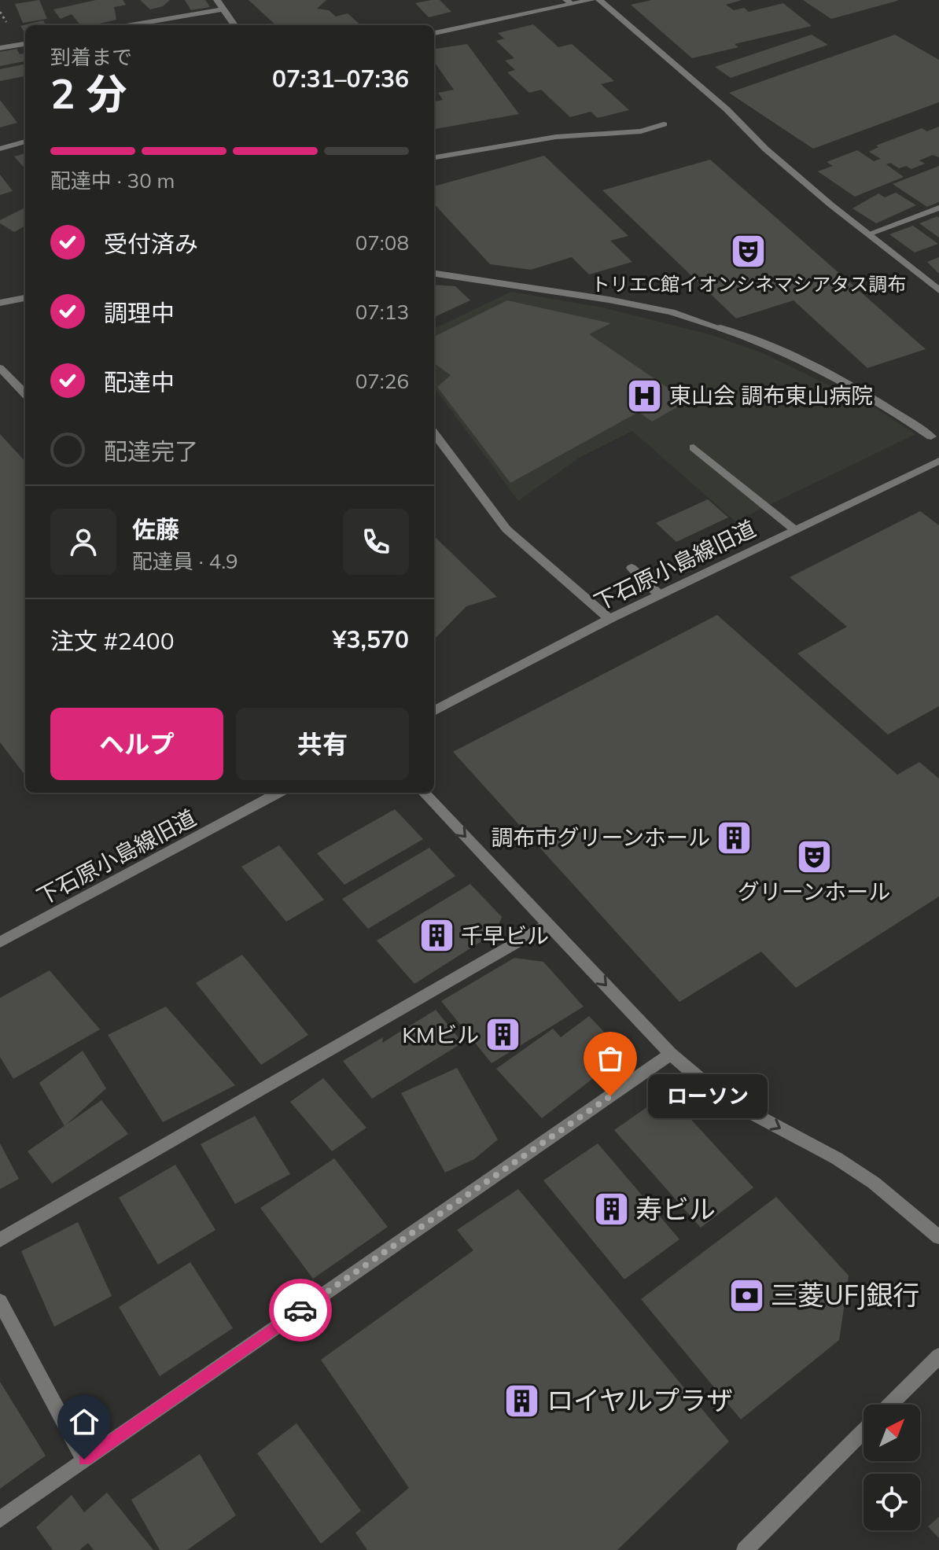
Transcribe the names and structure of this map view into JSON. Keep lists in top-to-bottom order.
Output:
{
  "streets": {
    "street": ["下石原小島線旧道"]
  },
  "places": {
    "theatre": ["トリエC館イオンシネマシアタス調布", "グリーンホール"],
    "hospital": ["東山会 調布東山病院"],
    "building": [
      "調布市グリーンホール",
      "千早ビル",
      "KMビル",
      "寿ビル",
      "ロイヤルプラザ"
    ],
    "other": ["ローソン"],
    "bank": ["三菱UFJ銀行"]
  },
  "north": "top right",
  "page": {
    "heading": ["2 分", "到着まで", "07:31–07:36"],
    "panel": [
      "佐藤",
      "配達員 · 4.9",
      "注文 #2400",
      "¥3,570"
    ],
    "bar": "配達中 · 30 m",
    "list": [
      ["受付済み", "07:08"],
      ["調理中", "07:13"],
      ["配達中", "07:26"],
      "配達完了"
    ],
    "buttons": ["ヘルプ", "共有"],
    "bubble": "ローソン"
  }
}
